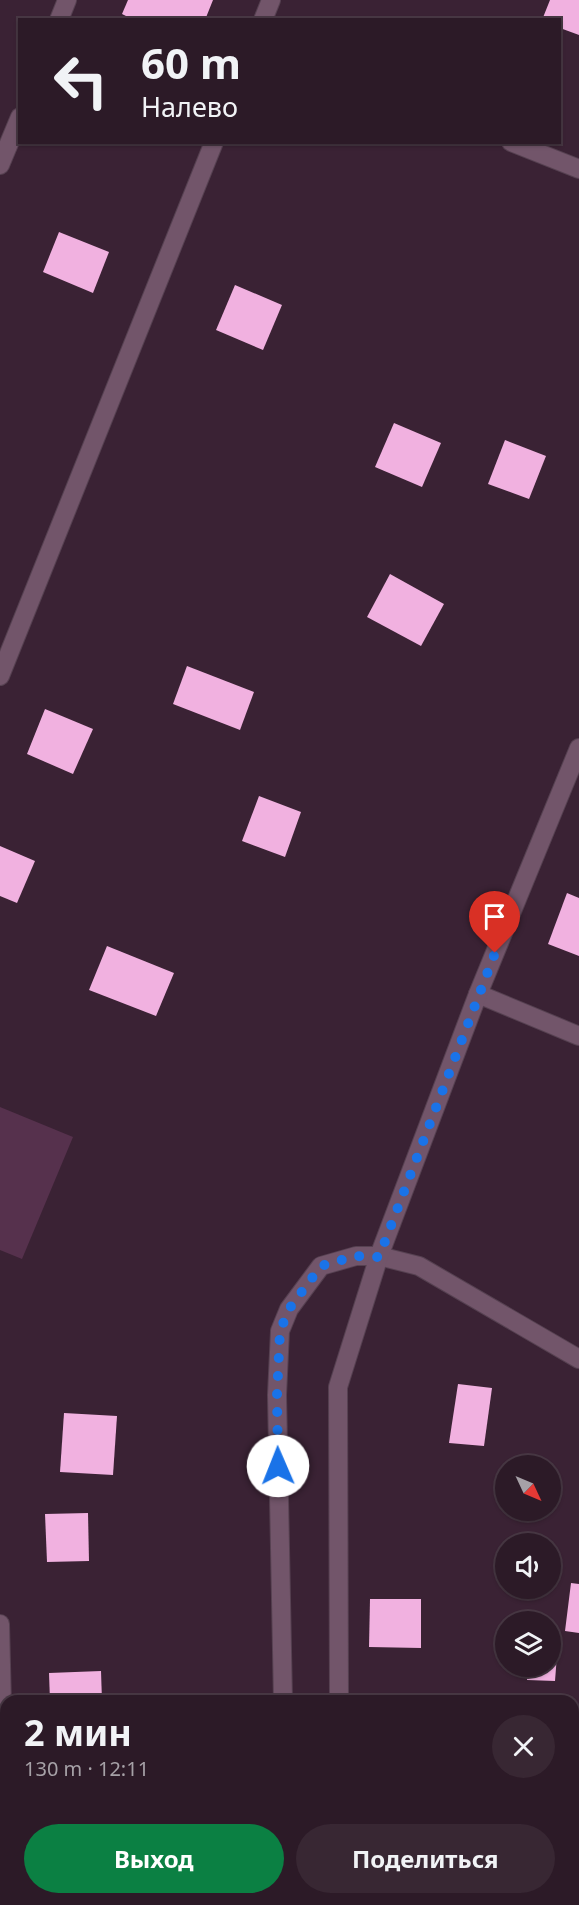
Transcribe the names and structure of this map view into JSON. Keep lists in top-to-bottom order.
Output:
{
  "north": "bottom right",
  "page": {
    "turn": ["60 m", "Налево"],
    "heading": ["2 мин", "130 m · 12:11"],
    "buttons": ["Выход", "Поделиться"]
  }
}
